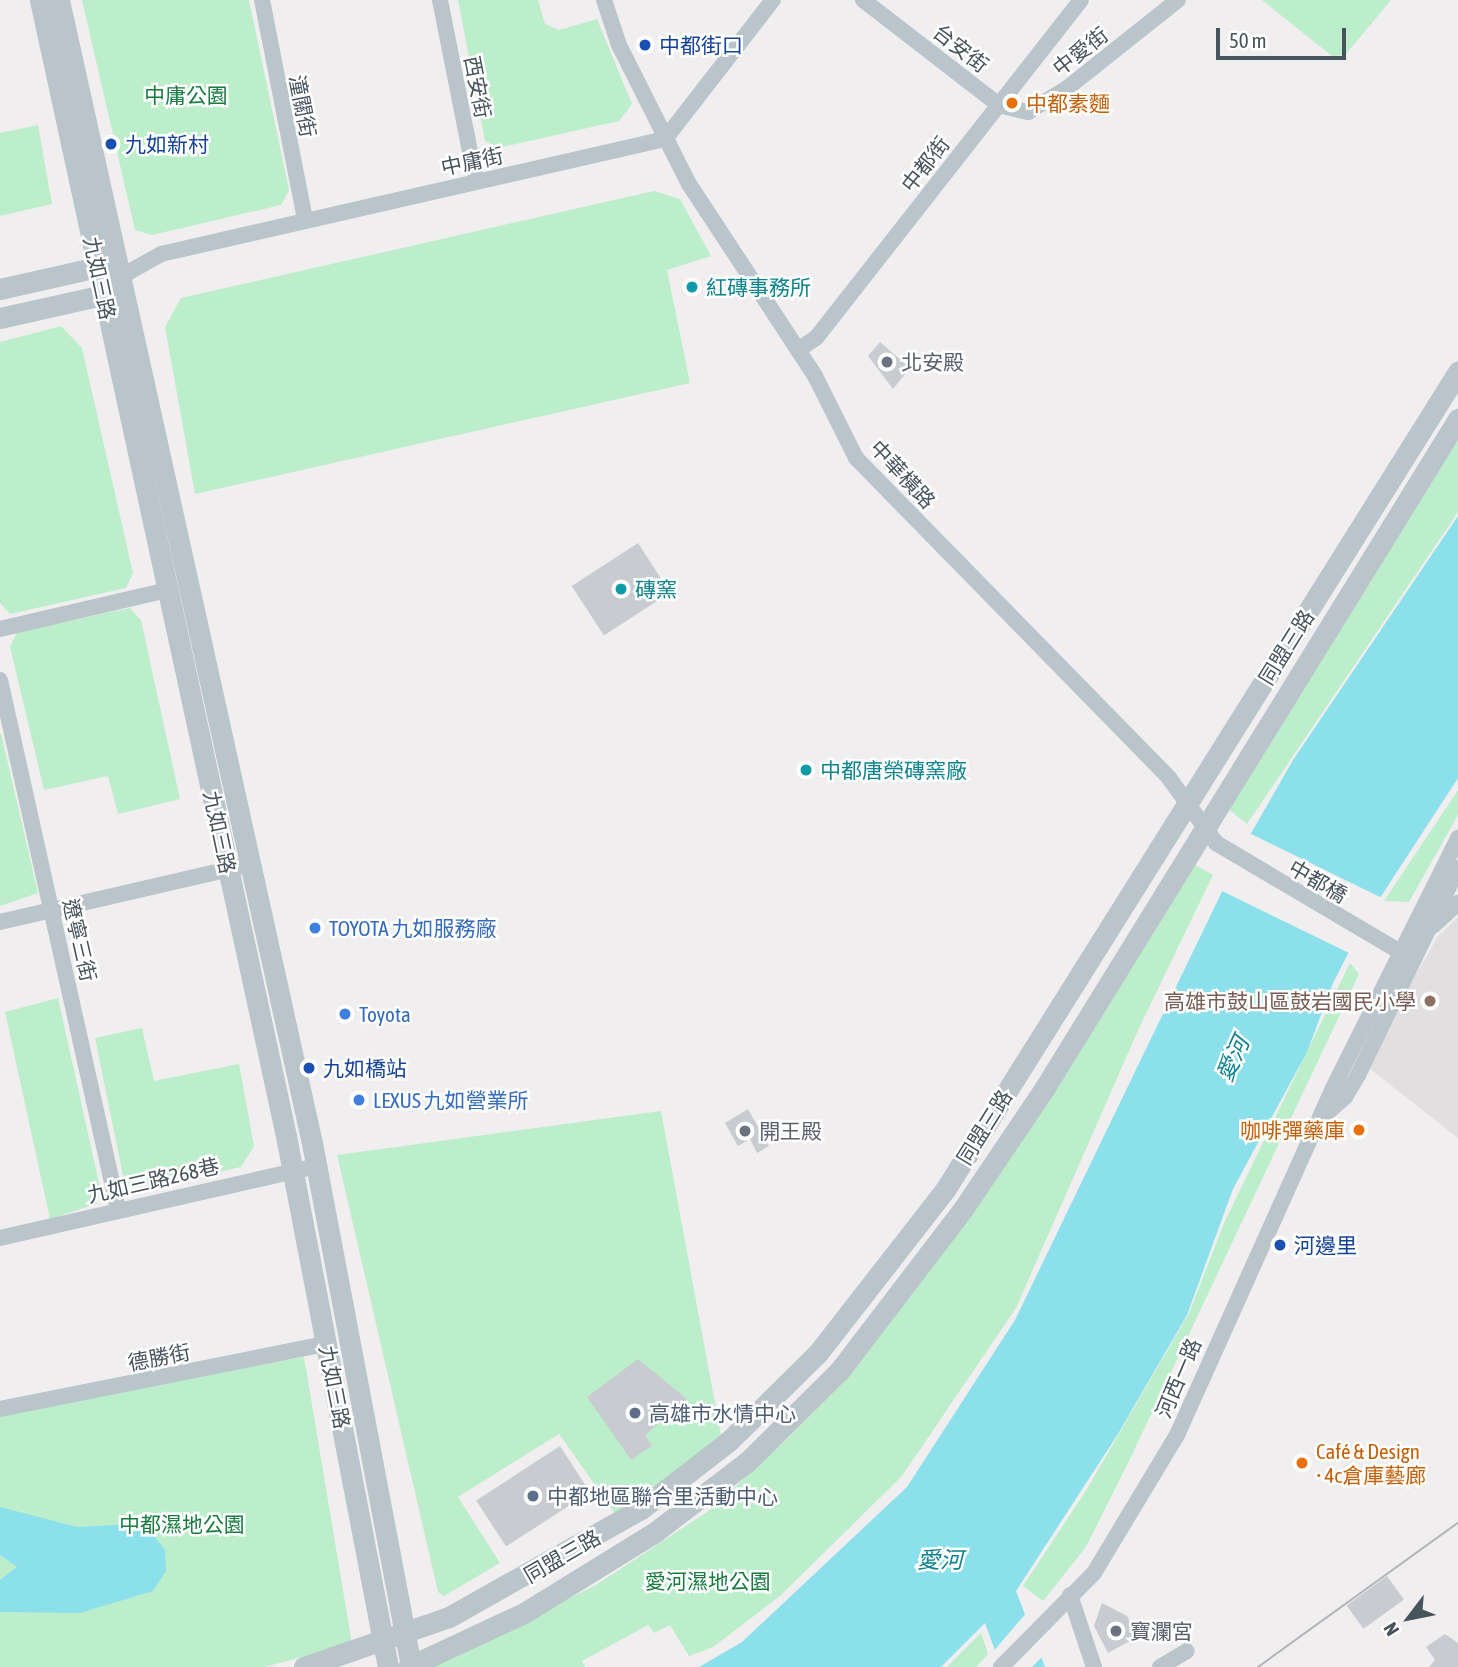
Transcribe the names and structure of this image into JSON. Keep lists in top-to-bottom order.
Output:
{
  "streets": {
    "street": [
      "台安街",
      "中愛街",
      "西安街",
      "潼關街",
      "中庸街",
      "中都街",
      "九如三路",
      "中華橫路",
      "同盟三路",
      "中都橋",
      "遼寧三街",
      "九如三路268巷",
      "德勝街",
      "河西一路"
    ]
  },
  "crossings": [
    ["台安街", "中愛街"],
    ["台安街", "中都街"],
    ["中愛街", "中都街"],
    ["西安街", "中庸街"],
    ["潼關街", "中庸街"],
    ["中庸街", "九如三路"],
    ["中庸街", "中華橫路"],
    ["中都街", "中華橫路"],
    ["九如三路", "同盟三路"],
    ["九如三路", "九如三路268巷"],
    ["九如三路", "德勝街"],
    ["中華橫路", "同盟三路"],
    ["中華橫路", "中都橋"],
    ["中都橋", "河西一路"],
    ["遼寧三街", "九如三路268巷"]
  ],
  "water": ["愛河"],
  "parks": ["中庸公園", "中都濕地公園", "愛河濕地公園"],
  "places": [
    "中都街口",
    "中都素麵",
    "九如新村",
    "紅磚事務所",
    "北安殿",
    "磚窯",
    "中都唐榮磚窯廠",
    "TOYOTA 九如服務廠",
    "高雄市鼓山區鼓岩國民小學",
    "Toyota",
    "九如橋站",
    "LEXUS 九如營業所",
    "咖啡彈藥庫",
    "開王殿",
    "河邊里",
    "高雄市水情中心",
    "Café & Design • 4c倉庫藝廊",
    "中都地區聯合里活動中心",
    "寶瀾宮"
  ],
  "scale_bar": "50 m",
  "north": "bottom left"
}
